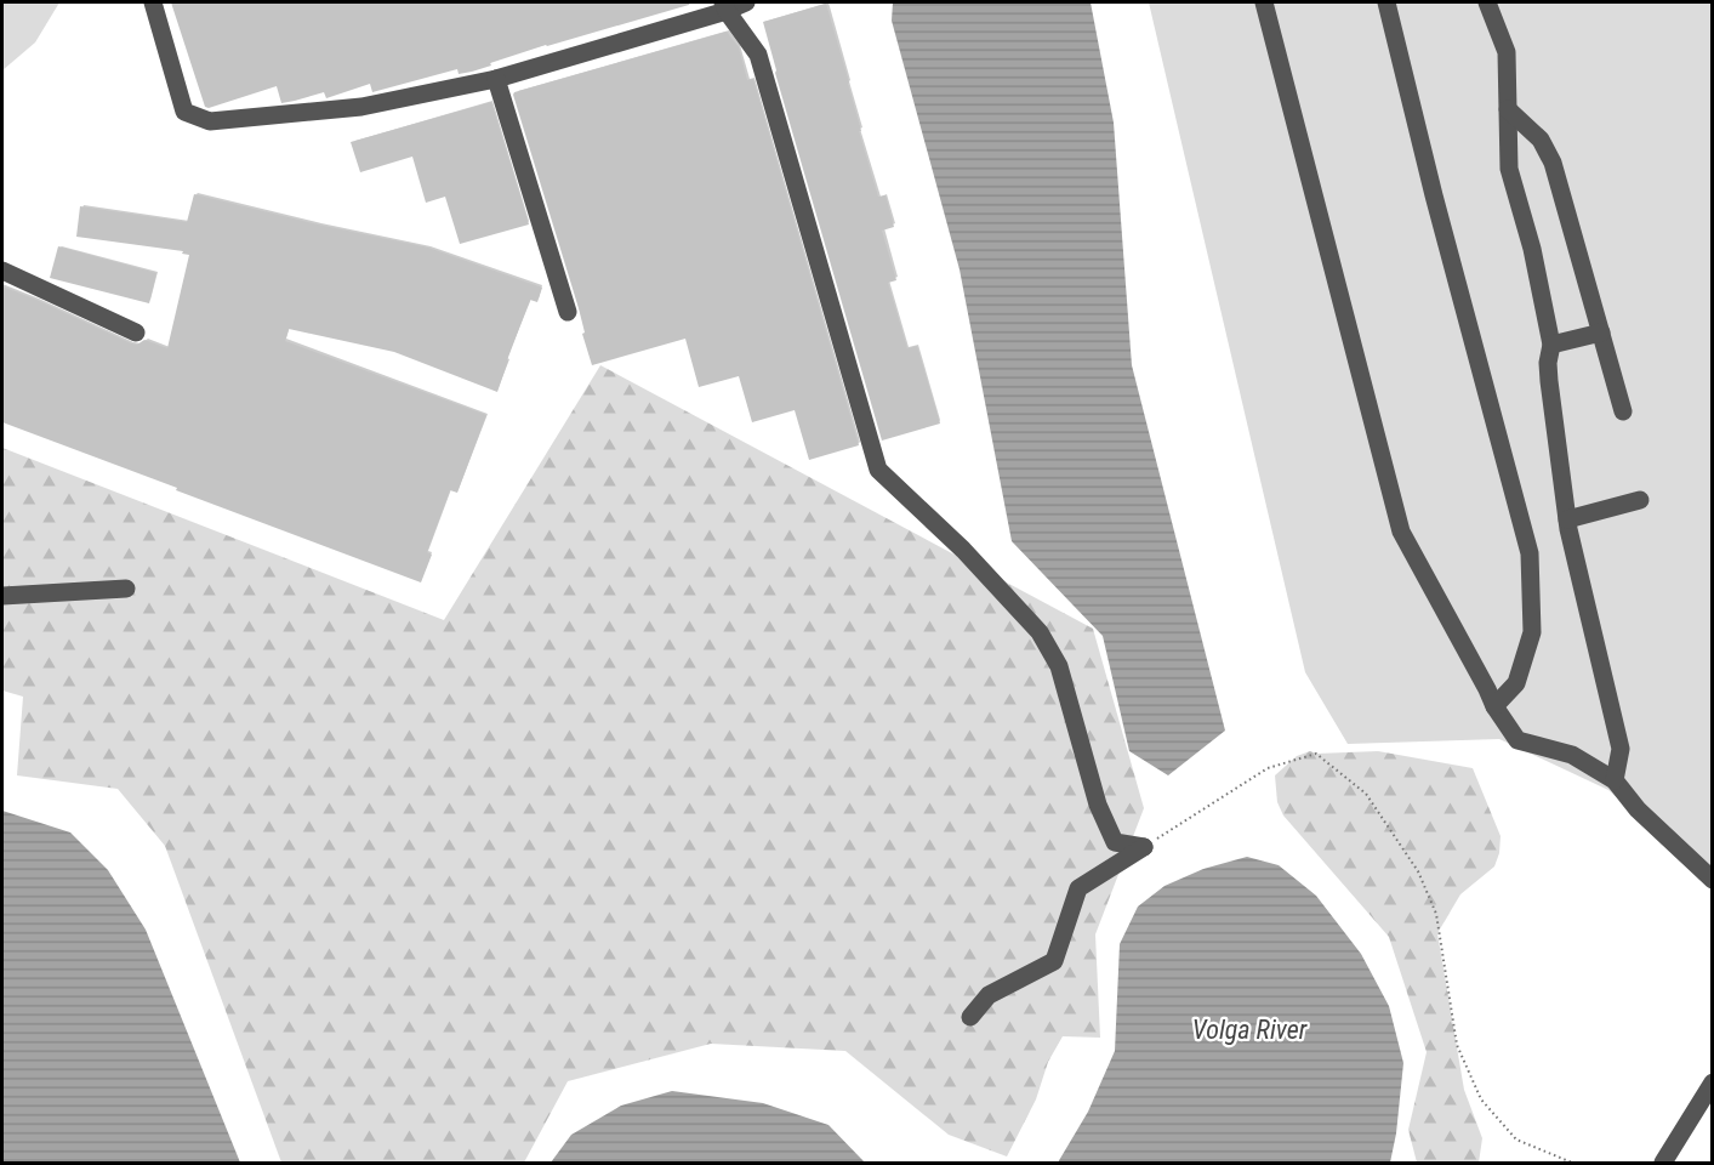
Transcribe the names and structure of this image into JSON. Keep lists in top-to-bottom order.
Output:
{
  "water": ["Volga River"]
}
